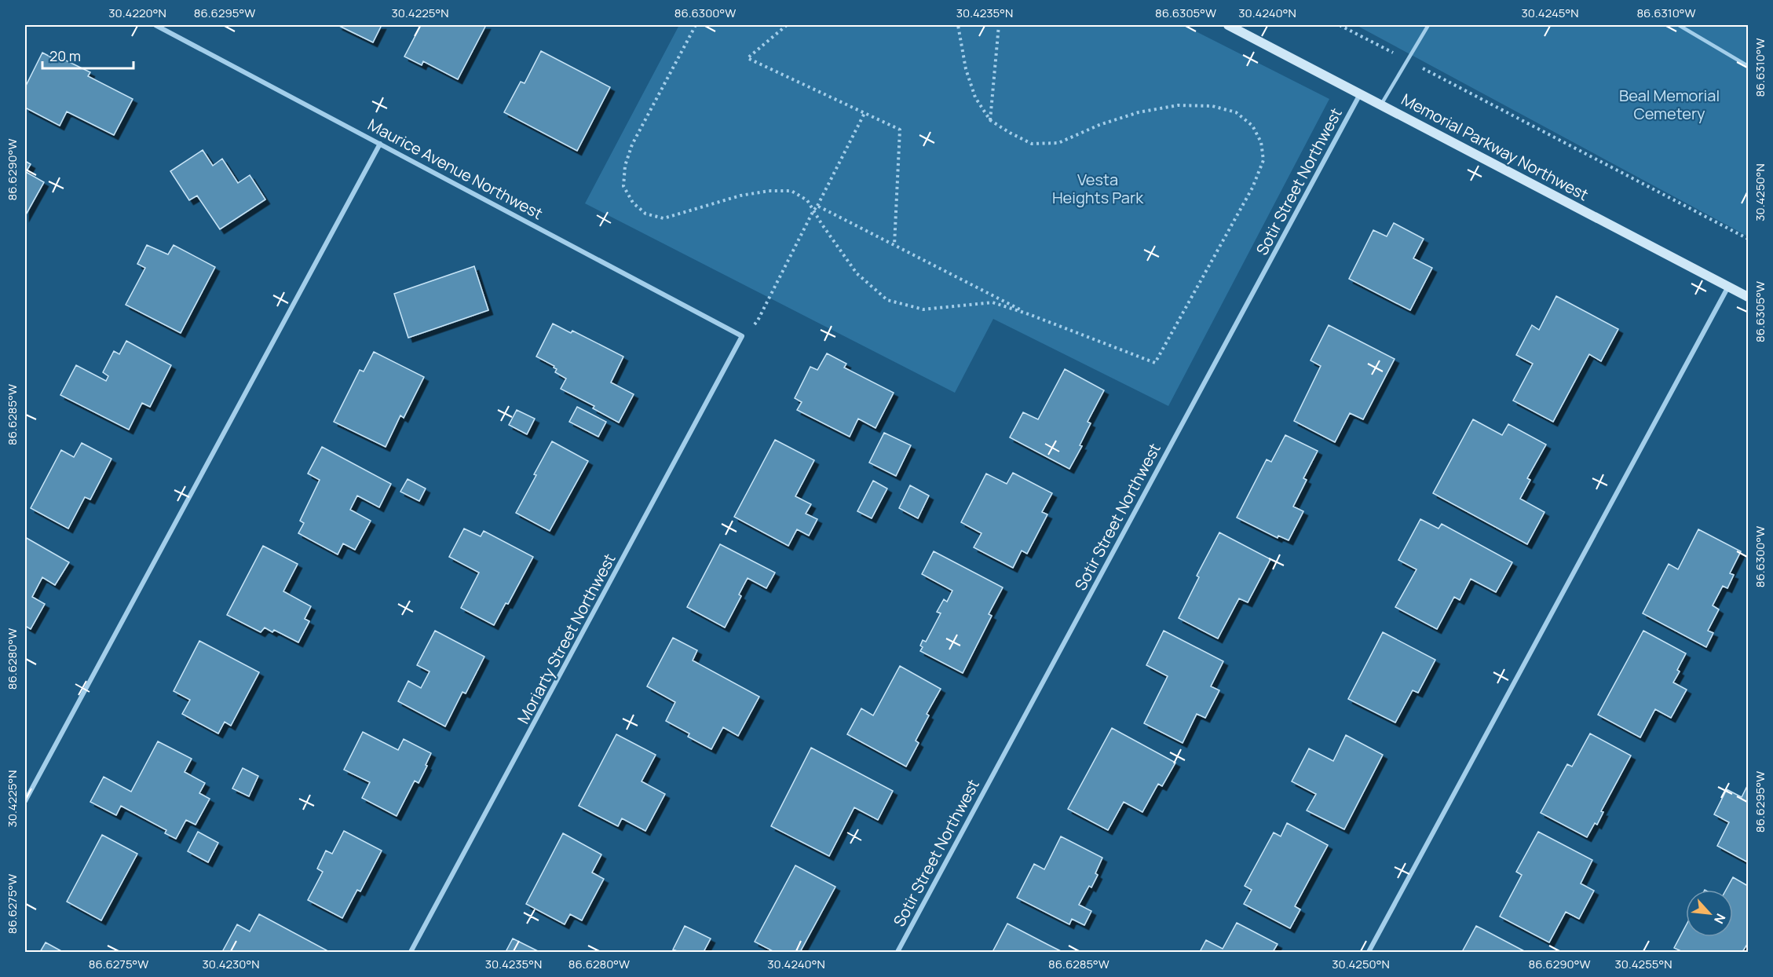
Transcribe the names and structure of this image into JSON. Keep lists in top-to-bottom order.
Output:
{
  "streets": {
    "street": [
      "Memorial Parkway Northwest",
      "Maurice Avenue Northwest",
      "Sotir Street Northwest",
      "Moriarty Street Northwest"
    ]
  },
  "crossings": [
    ["Memorial Parkway Northwest", "Sotir Street Northwest"],
    ["Maurice Avenue Northwest", "Moriarty Street Northwest"]
  ],
  "parks": ["Beal Memorial Cemetery", "Vesta Heights Park"],
  "scale_bar": "20 m",
  "north": "bottom right",
  "coordinates": [
    "30.4220°N",
    "86.6295°W",
    "30.4225°N",
    "86.6300°W",
    "30.4235°N",
    "86.6305°W",
    "30.4240°N",
    "30.4245°N",
    "86.6310°W",
    "86.6290°W",
    "30.4250°N",
    "86.6285°W",
    "86.6280°W",
    "86.6275°W",
    "30.4230°N",
    "30.4255°N"
  ]
}
